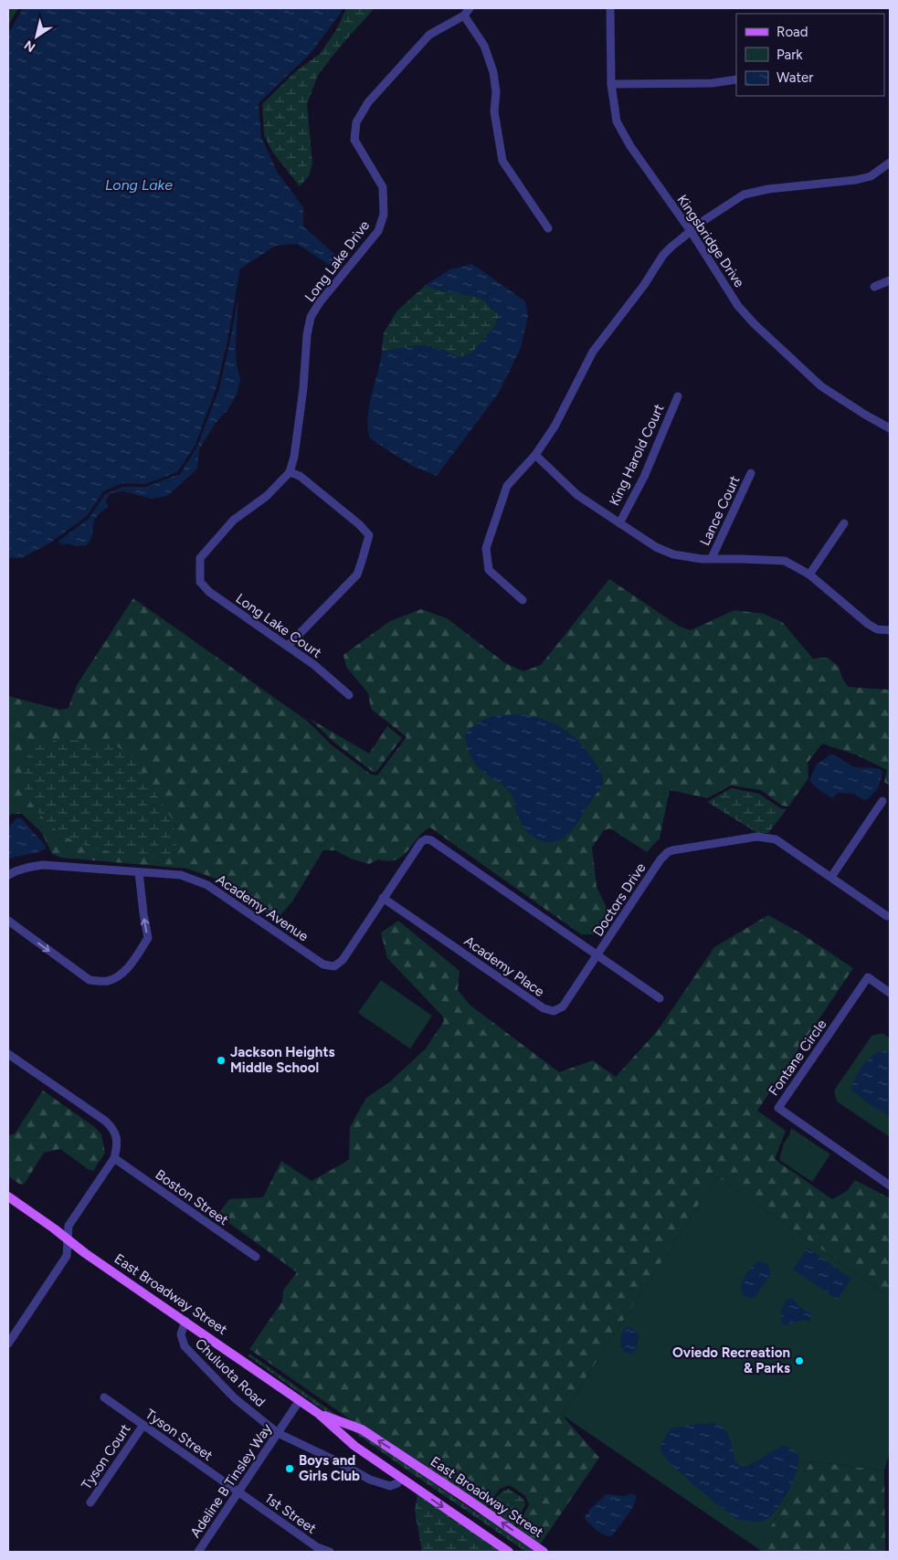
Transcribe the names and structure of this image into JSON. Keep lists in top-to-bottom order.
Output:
{
  "streets": {
    "main road": ["East Broadway Street"],
    "street": [
      "Kingsbridge Drive",
      "Long Lake Drive",
      "King Harold Court",
      "Lance Court",
      "Long Lake Court",
      "Doctors Drive",
      "Academy Avenue",
      "Academy Place",
      "Fontane Circle",
      "Boston Street",
      "Chuluota Road",
      "Tyson Street",
      "Tyson Court",
      "Adeline B Tinsley Way",
      "1st Street"
    ]
  },
  "crossings": [
    ["Long Lake Drive", "Long Lake Court"],
    ["Doctors Drive", "Academy Avenue"],
    ["Doctors Drive", "Academy Place"],
    ["Academy Avenue", "Academy Place"],
    ["East Broadway Street", "Chuluota Road"],
    ["East Broadway Street", "Adeline B Tinsley Way"],
    ["Chuluota Road", "Adeline B Tinsley Way"],
    ["Tyson Street", "Tyson Court"],
    ["Tyson Street", "Adeline B Tinsley Way"],
    ["Tyson Street", "1st Street"],
    ["Adeline B Tinsley Way", "1st Street"]
  ],
  "water": ["Long Lake"],
  "places": ["Jackson Heights Middle School", "Oviedo Recreation & Parks", "Boys and Girls Club"],
  "legend": ["Road", "Park", "Water"],
  "north": "bottom left"
}
